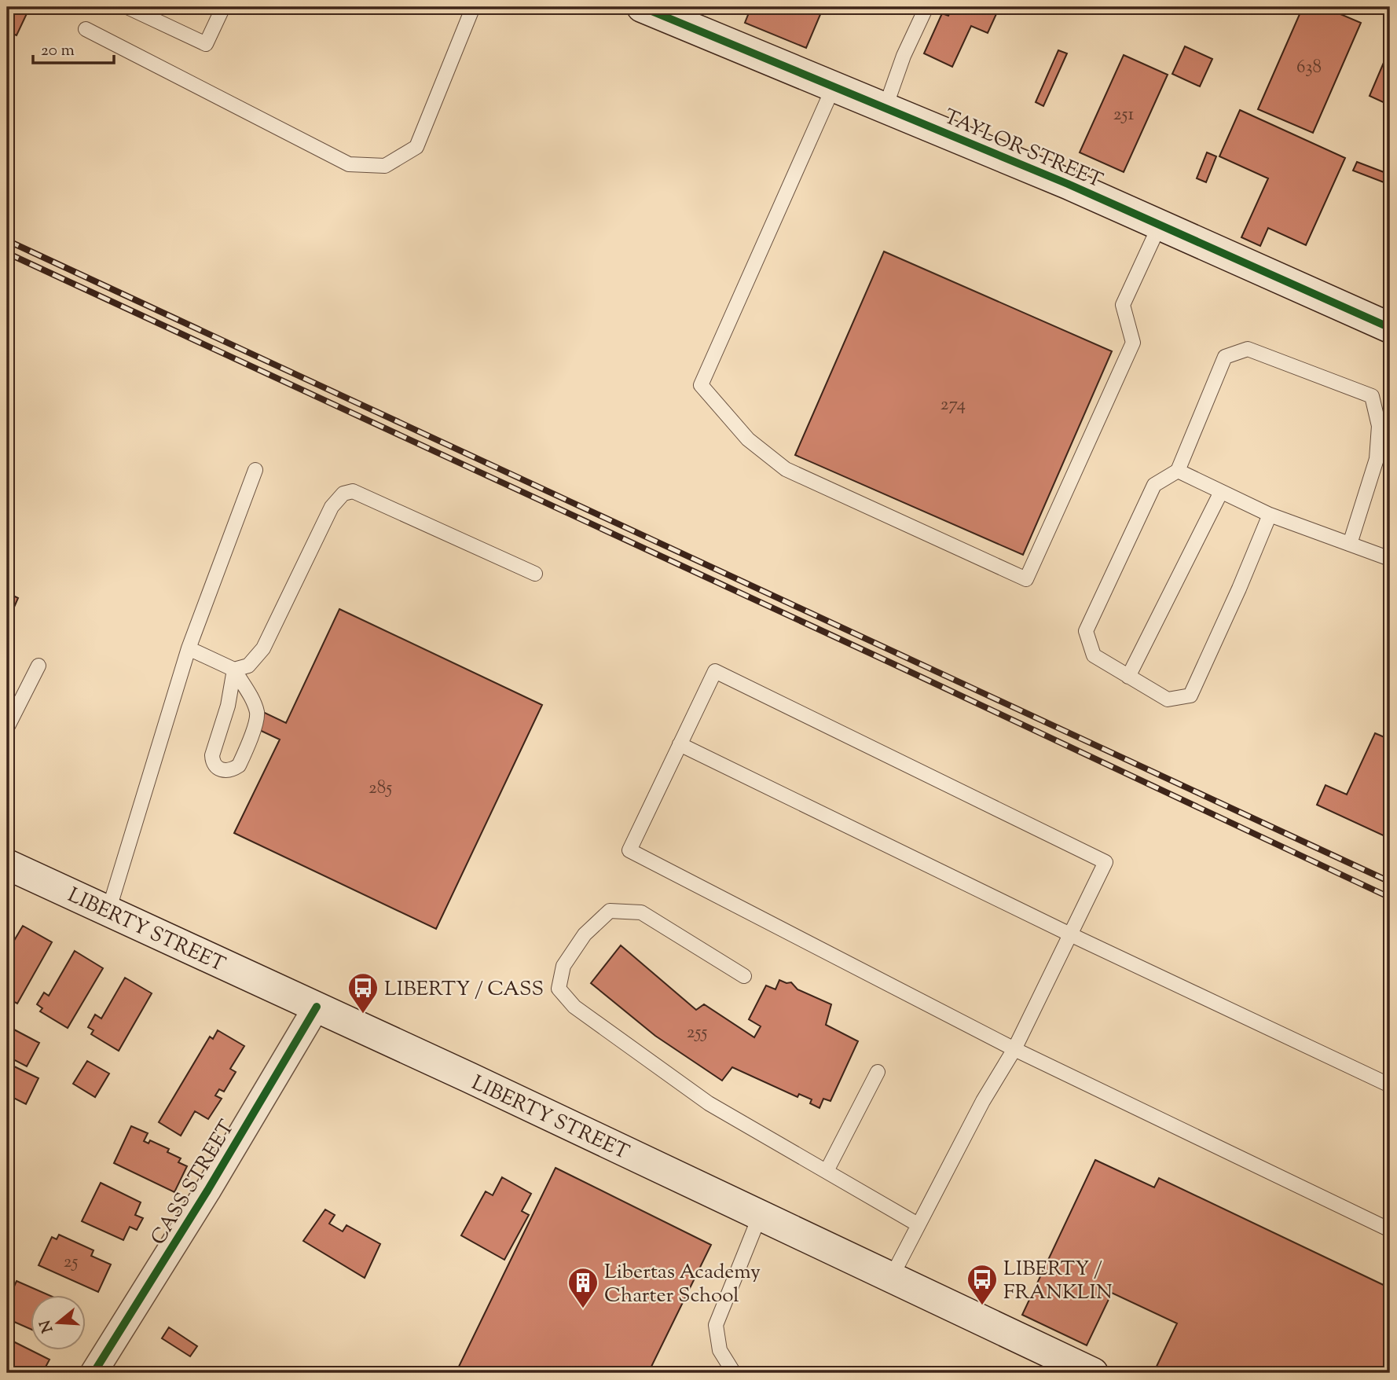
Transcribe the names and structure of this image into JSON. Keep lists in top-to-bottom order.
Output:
{
  "streets": {
    "main road": ["TAYLOR STREET", "LIBERTY STREET"],
    "street": ["CASS STREET"]
  },
  "crossings": [
    ["LIBERTY STREET", "CASS STREET"]
  ],
  "places": {
    "bus stop": ["LIBERTY / CASS", "LIBERTY / FRANKLIN"],
    "building": ["Libertas Academy Charter School"]
  },
  "house_numbers": [
    "638",
    "251",
    "274",
    "285",
    "255",
    "25"
  ],
  "scale_bar": "20 m",
  "north": "left"
}
